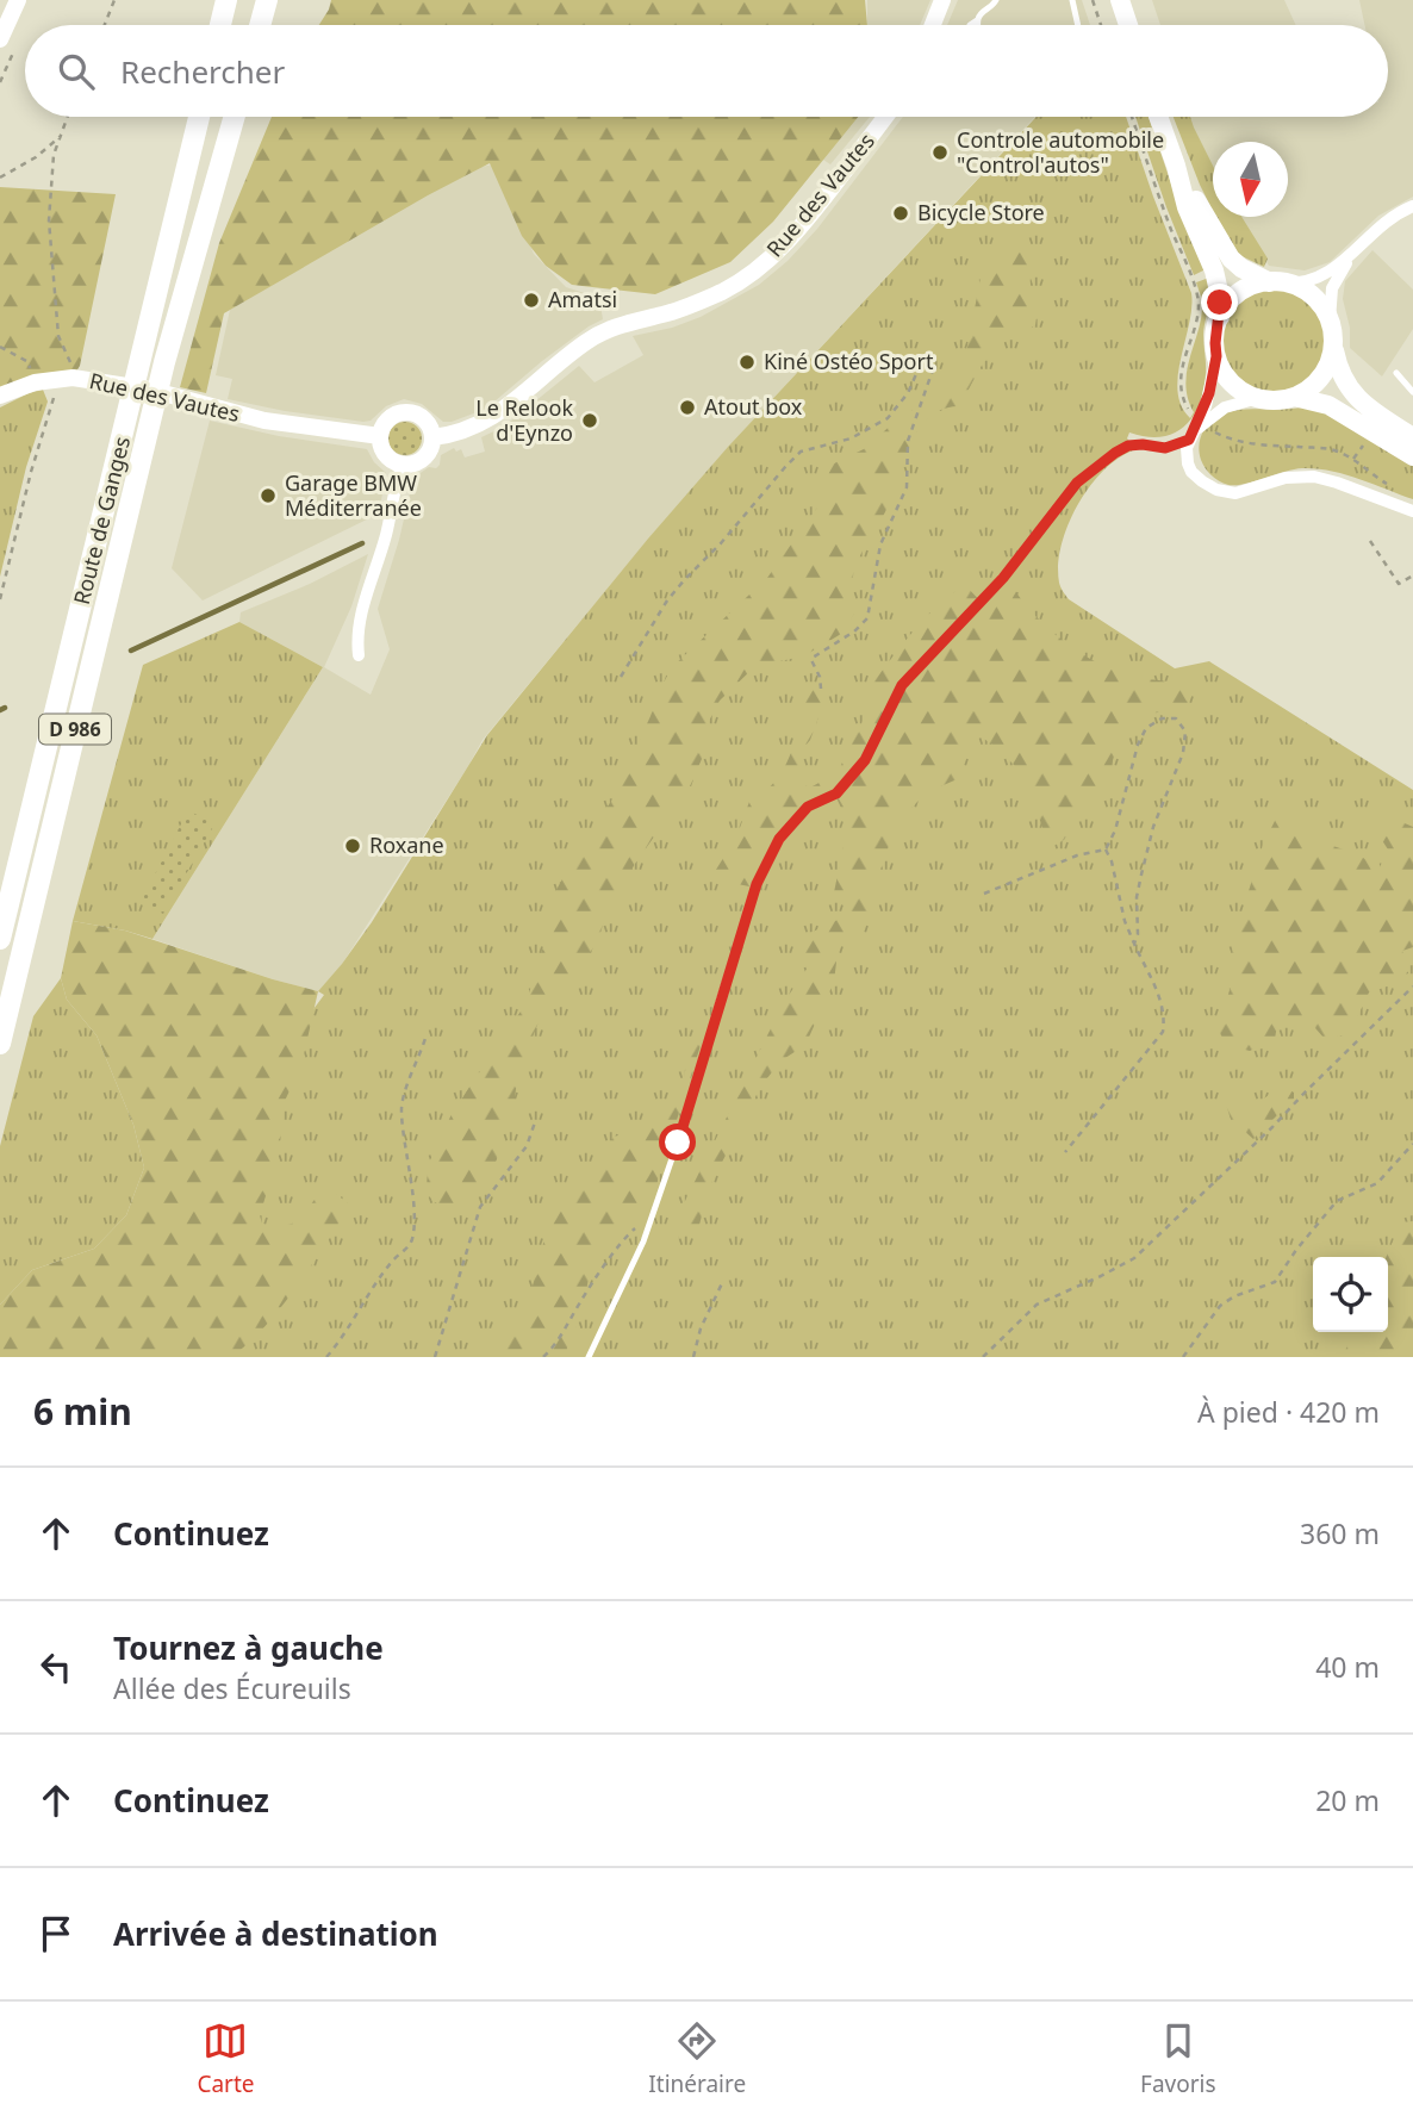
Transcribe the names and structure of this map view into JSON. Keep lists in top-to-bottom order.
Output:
{
  "streets": {
    "main road": ["Route de Ganges", "D 986"],
    "street": ["Rue des Vautes"]
  },
  "crossings": [
    ["Route de Ganges", "D 986"]
  ],
  "places": [
    "Controle automobile \"Control'autos\"",
    "Bicycle Store",
    "Amatsi",
    "Kiné Ostéo Sport",
    "Atout box",
    "Le Relook d'Eynzo",
    "Garage BMW Méditerranée",
    "Roxane"
  ],
  "north": "bottom",
  "page": {
    "search": "Rechercher",
    "heading": ["6 min", "À pied · 420 m"],
    "list": [
      ["Continuez", "360 m"],
      ["Tournez à gauche", "Allée des Écureuils", "40 m"],
      ["Continuez", "20 m"],
      "Arrivée à destination"
    ],
    "nav": ["Carte", "Itinéraire", "Favoris"]
  }
}
